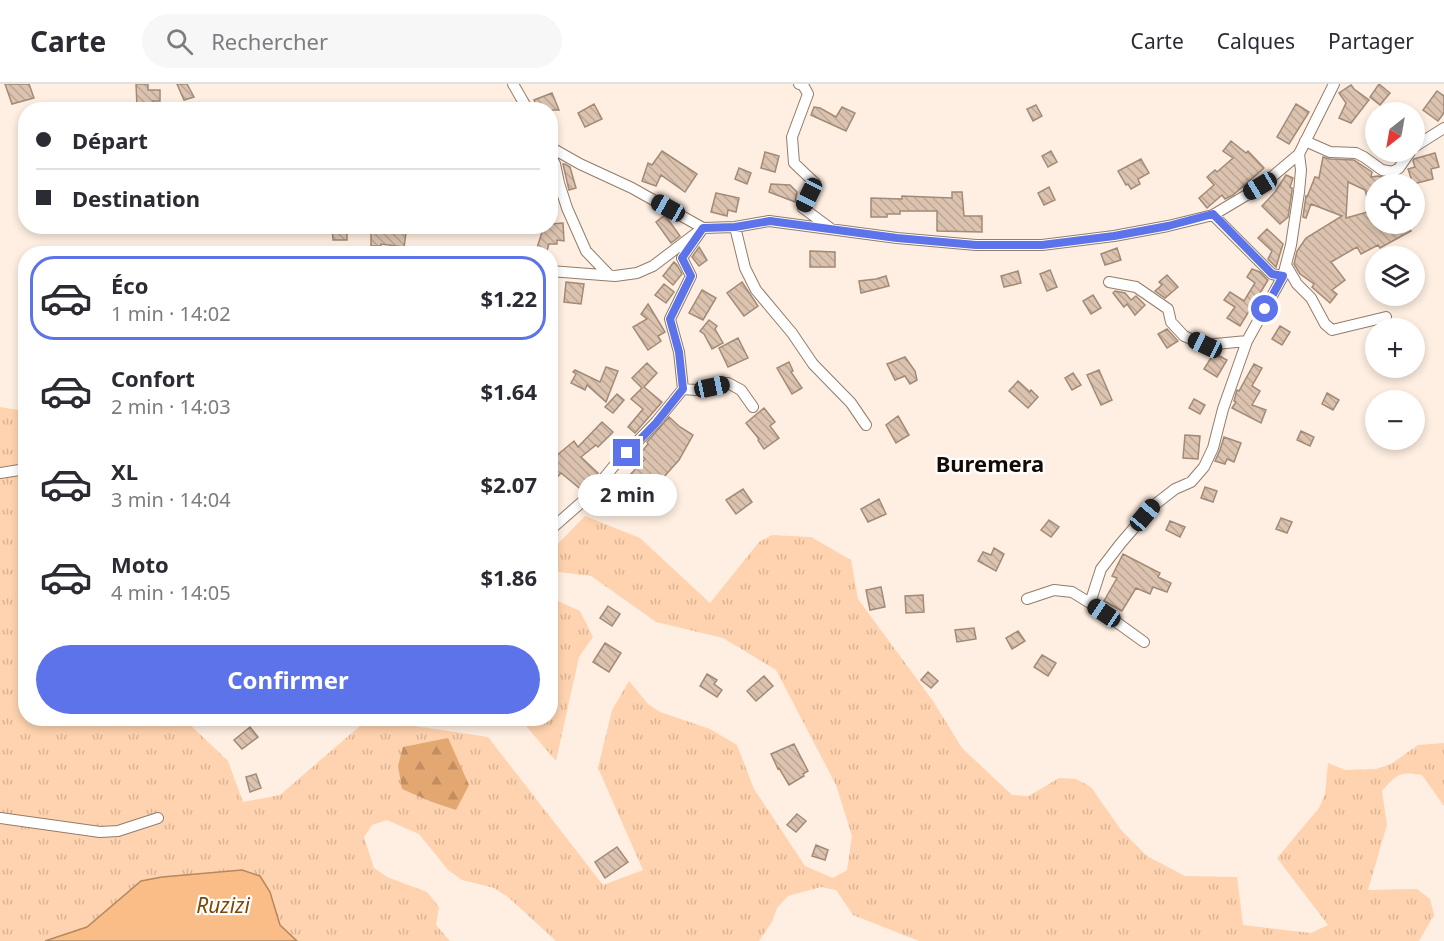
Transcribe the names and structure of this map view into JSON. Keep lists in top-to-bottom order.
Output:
{
  "districts": ["Buremera"],
  "water": ["Ruzizi"],
  "north": "bottom left",
  "page": {
    "header": "Carte",
    "search": "Rechercher",
    "nav": ["Carte", "Calques", "Partager"],
    "map_buttons": ["+", "−"],
    "banner": ["Départ", "Destination"],
    "list": [
      {
        "name": "Éco",
        "note": "1 min · 14:02",
        "value": "$1.22"
      },
      {
        "name": "Confort",
        "note": "2 min · 14:03",
        "value": "$1.64"
      },
      {
        "name": "XL",
        "note": "3 min · 14:04",
        "value": "$2.07"
      },
      {
        "name": "Moto",
        "note": "4 min · 14:05",
        "value": "$1.86"
      }
    ],
    "bubble": "2 min",
    "buttons": "Confirmer"
  }
}
